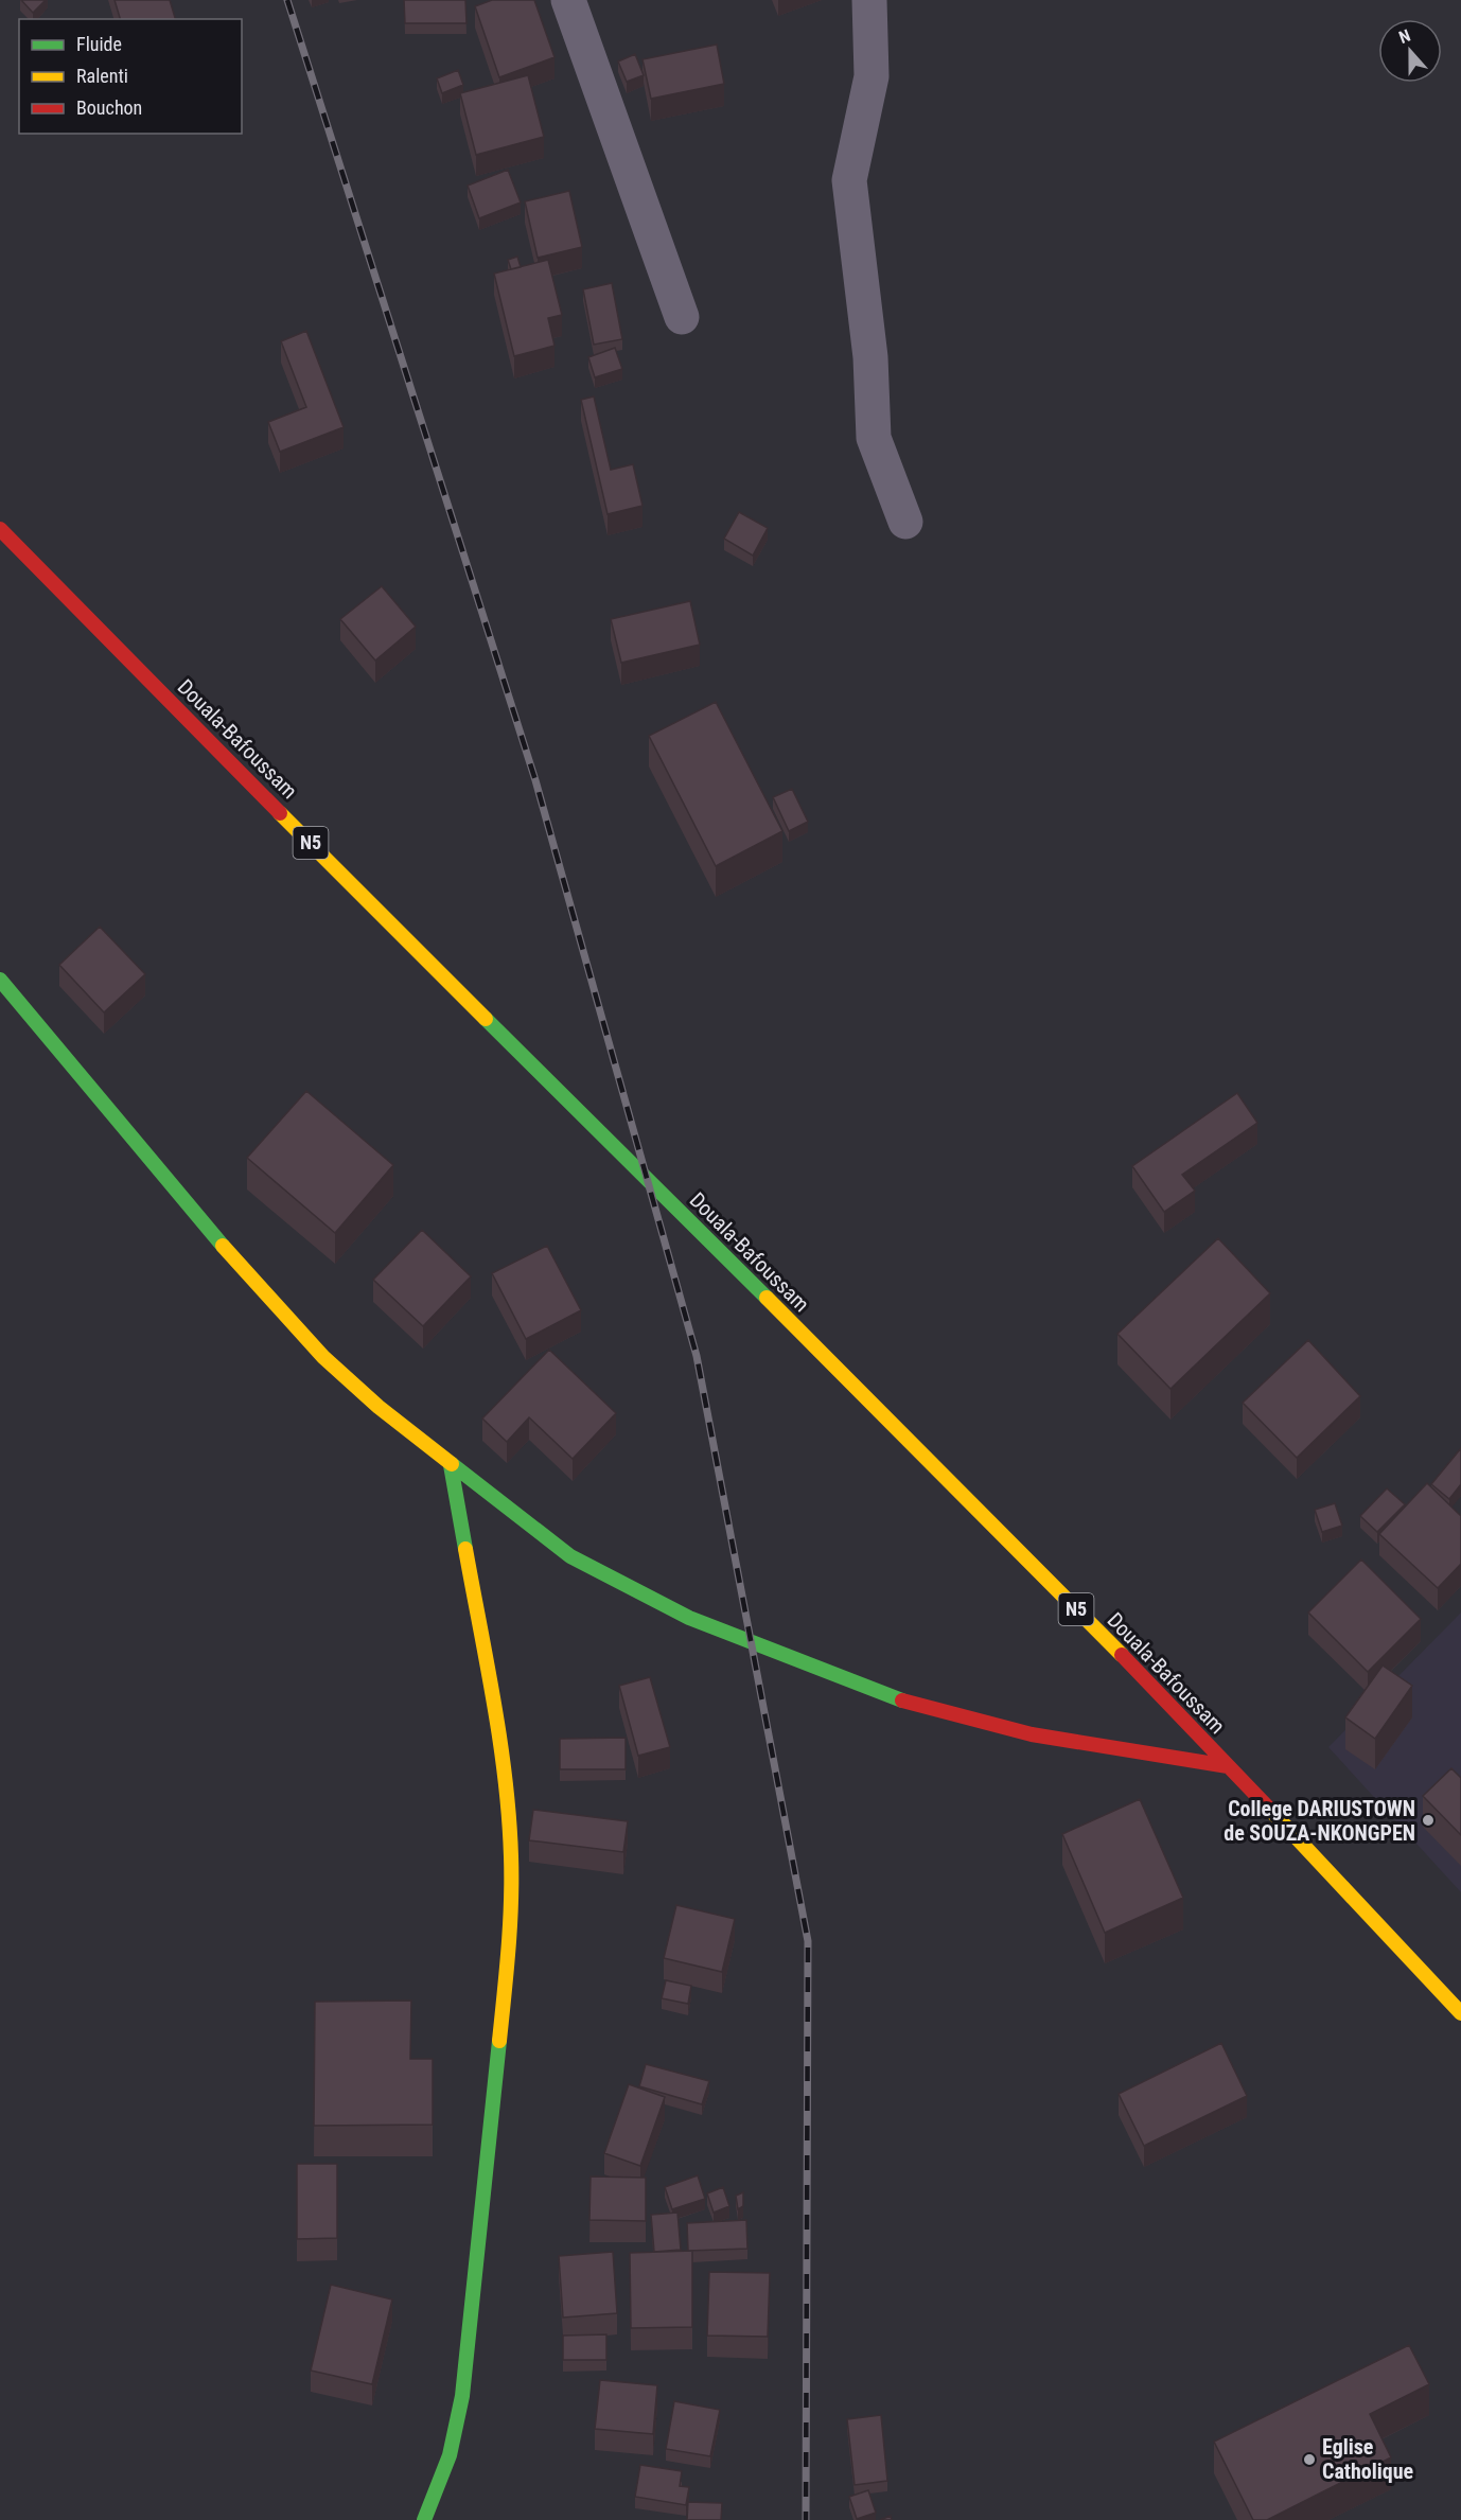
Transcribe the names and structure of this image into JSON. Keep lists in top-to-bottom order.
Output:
{
  "streets": {
    "main road": ["Douala-Bafoussam", "N5"]
  },
  "places": ["College DARIUSTOWN de SOUZA-NKONGPEN", "Eglise Catholique"],
  "legend": ["Fluide", "Ralenti", "Bouchon"],
  "north": "top"
}
